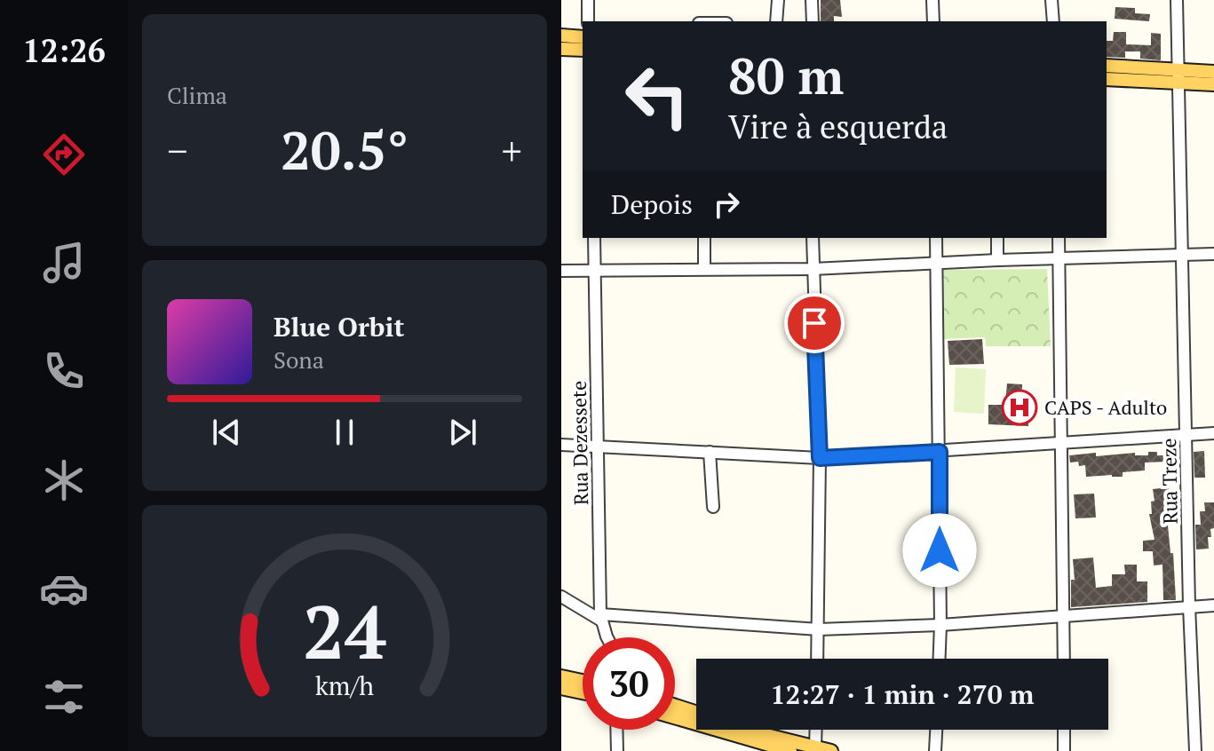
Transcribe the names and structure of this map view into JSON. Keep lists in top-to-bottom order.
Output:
{
  "streets": {
    "street": ["Rua Dezessete", "Rua Treze"]
  },
  "places": {
    "hospital": ["CAPS - Adulto"]
  },
  "page": {
    "tabs": "12:26",
    "tile": "Clima",
    "turn": ["80 m", "Vire à esquerda"],
    "heat": ["−", "20.5°", "+"],
    "then": "Depois",
    "song": ["Blue Orbit", "Sona"],
    "limit": "30",
    "trip": "12:27 · 1 min · 270 m",
    "gauge": ["24", "km/h"]
  }
}
